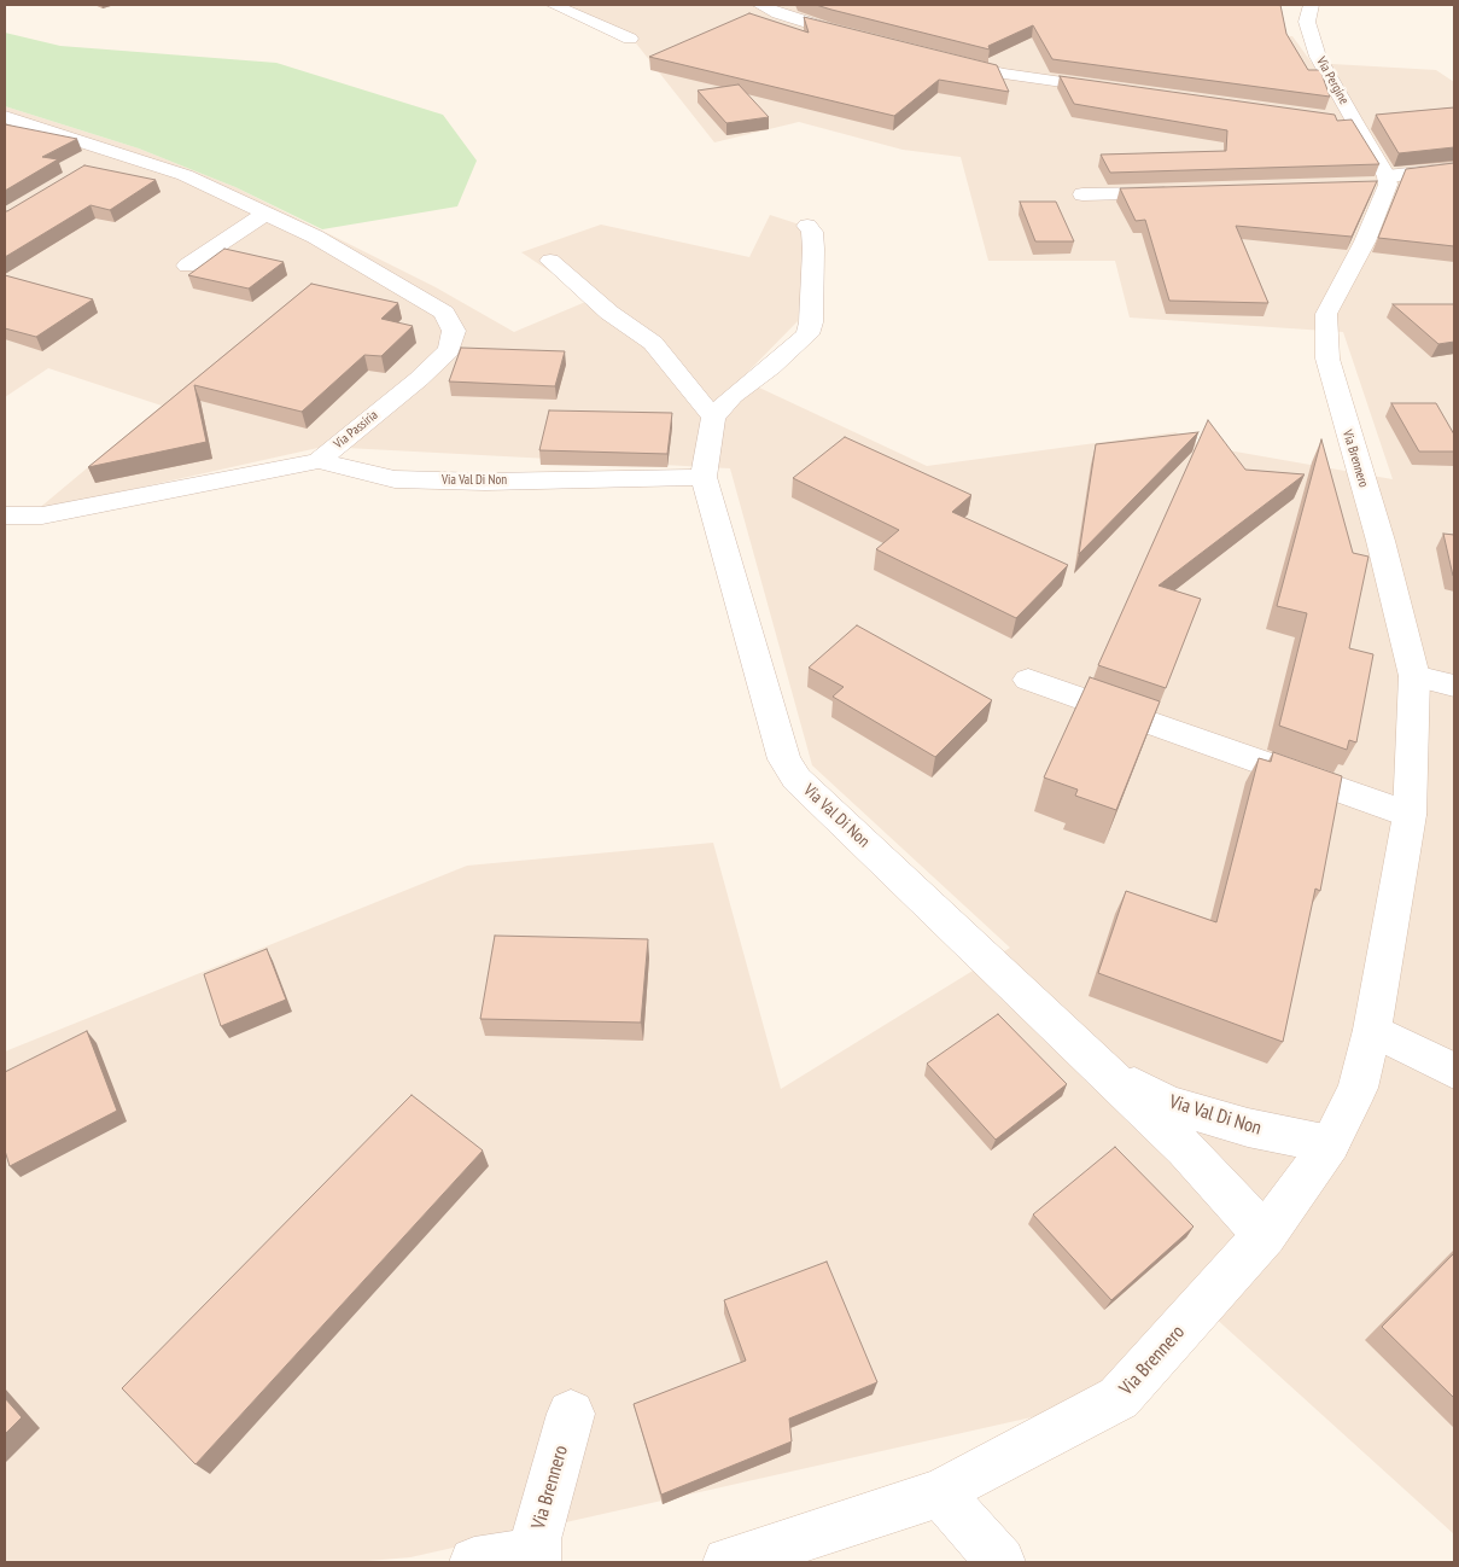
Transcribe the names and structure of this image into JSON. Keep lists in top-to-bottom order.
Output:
{
  "streets": {
    "street": [
      "Via Pergine",
      "Via Passiria",
      "Via Brennero",
      "Via Val Di Non"
    ]
  },
  "crossings": [
    ["Via Passiria", "Via Val Di Non"],
    ["Via Brennero", "Via Val Di Non"]
  ]
}
